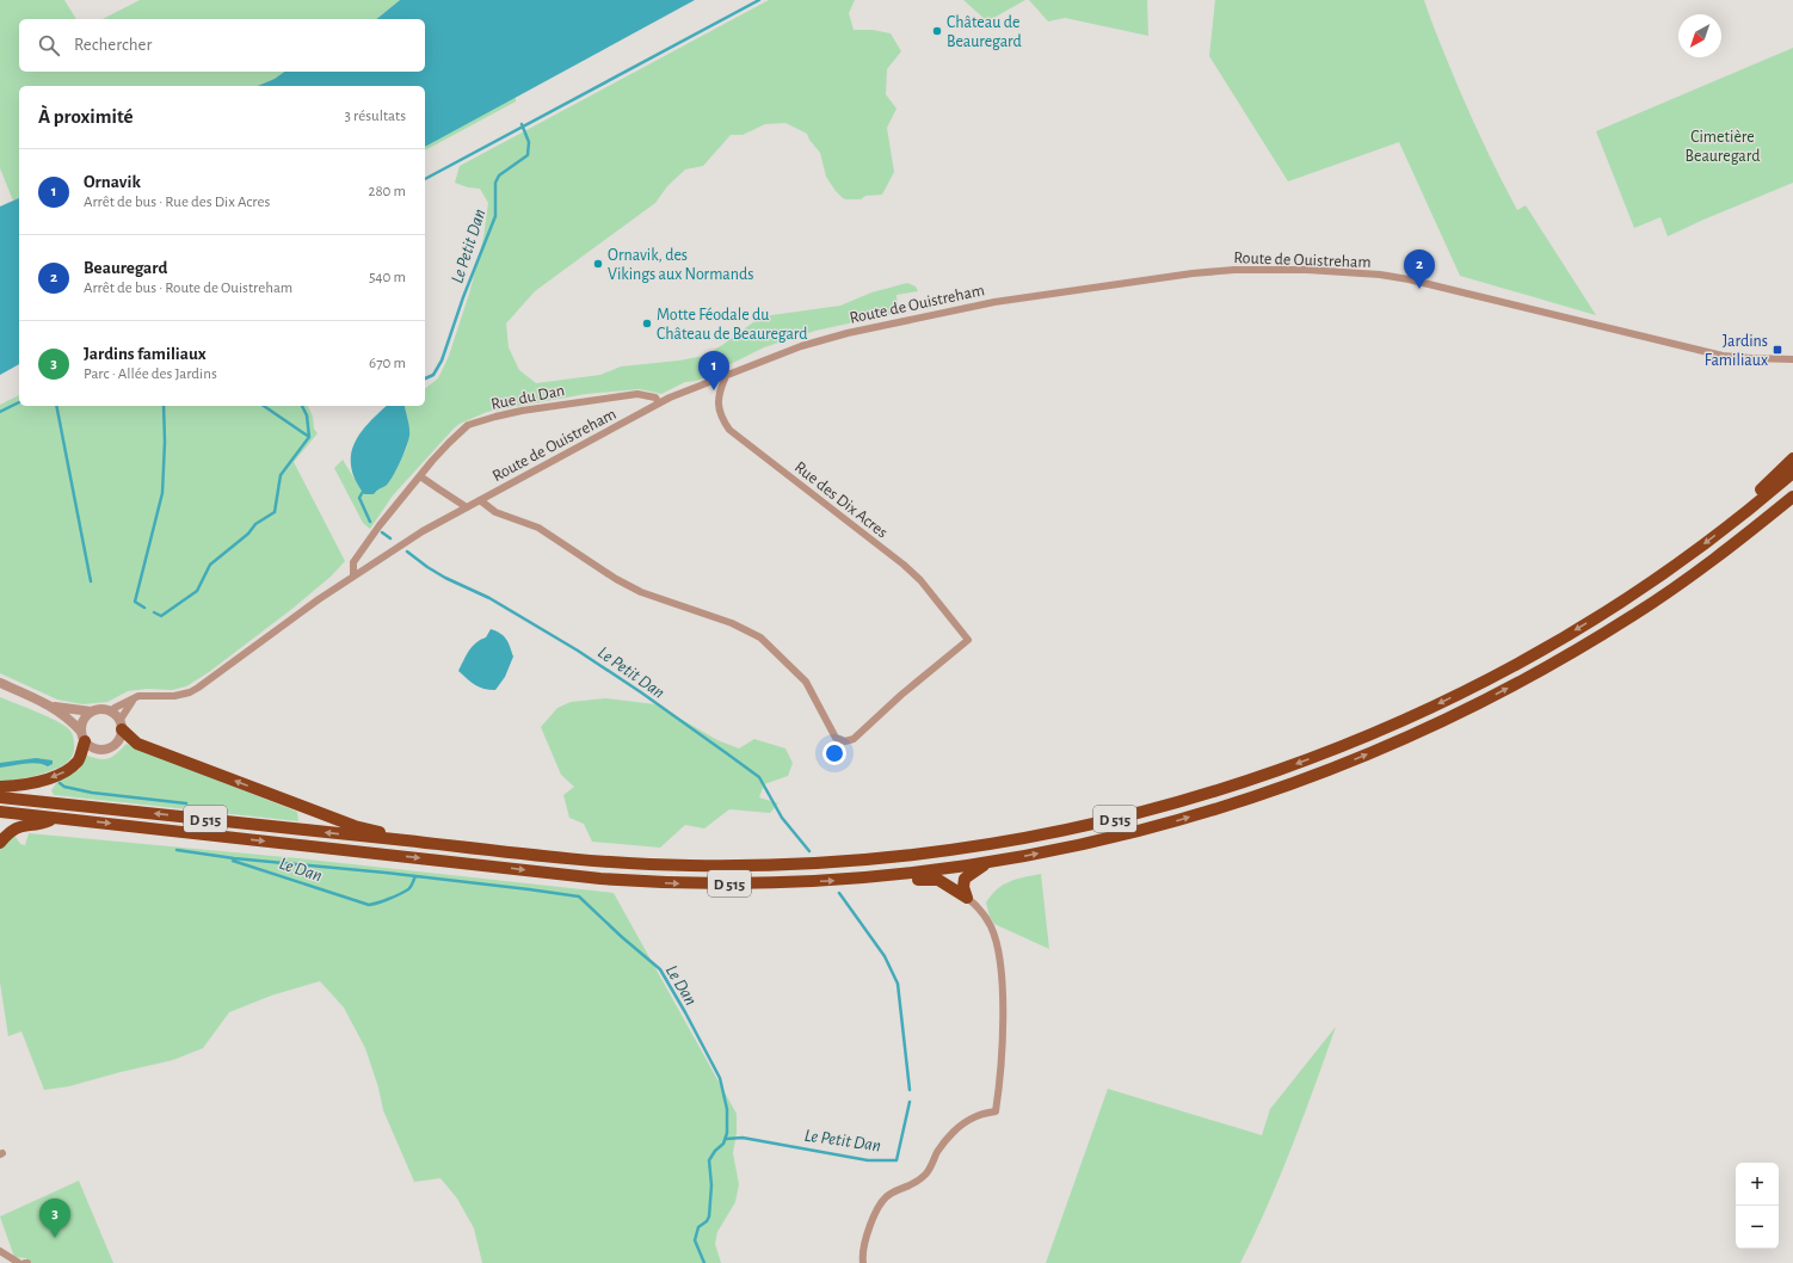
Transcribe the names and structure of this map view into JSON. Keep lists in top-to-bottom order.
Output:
{
  "streets": {
    "highway": ["D 515"],
    "street": ["Route de Ouistreham", "Rue du Dan", "Rue des Dix Acres"]
  },
  "crossings": [
    ["Route de Ouistreham", "Rue du Dan"],
    ["Route de Ouistreham", "Rue des Dix Acres"]
  ],
  "water": ["Le Petit Dan", "Le Dan"],
  "parks": ["Cimetière Beauregard"],
  "places": {
    "other": ["Château de Beauregard", "Ornavik, des Vikings aux Normands", "Motte Féodale du Château de Beauregard"],
    "transit": ["Jardins Familiaux"]
  },
  "north": "bottom left",
  "page": {
    "search": "Rechercher",
    "heading": ["À proximité", "3 résultats"],
    "list": [
      {
        "mark": "1",
        "name": "Ornavik",
        "note": "Arrêt de bus · Rue des Dix Acres",
        "value": "280 m"
      },
      {
        "mark": "2",
        "name": "Beauregard",
        "note": "Arrêt de bus · Route de Ouistreham",
        "value": "540 m"
      },
      {
        "mark": "3",
        "name": "Jardins familiaux",
        "note": "Parc · Allée des Jardins",
        "value": "670 m"
      }
    ],
    "pins": ["2", "1", "3"],
    "map_buttons": ["+", "−"]
  }
}
